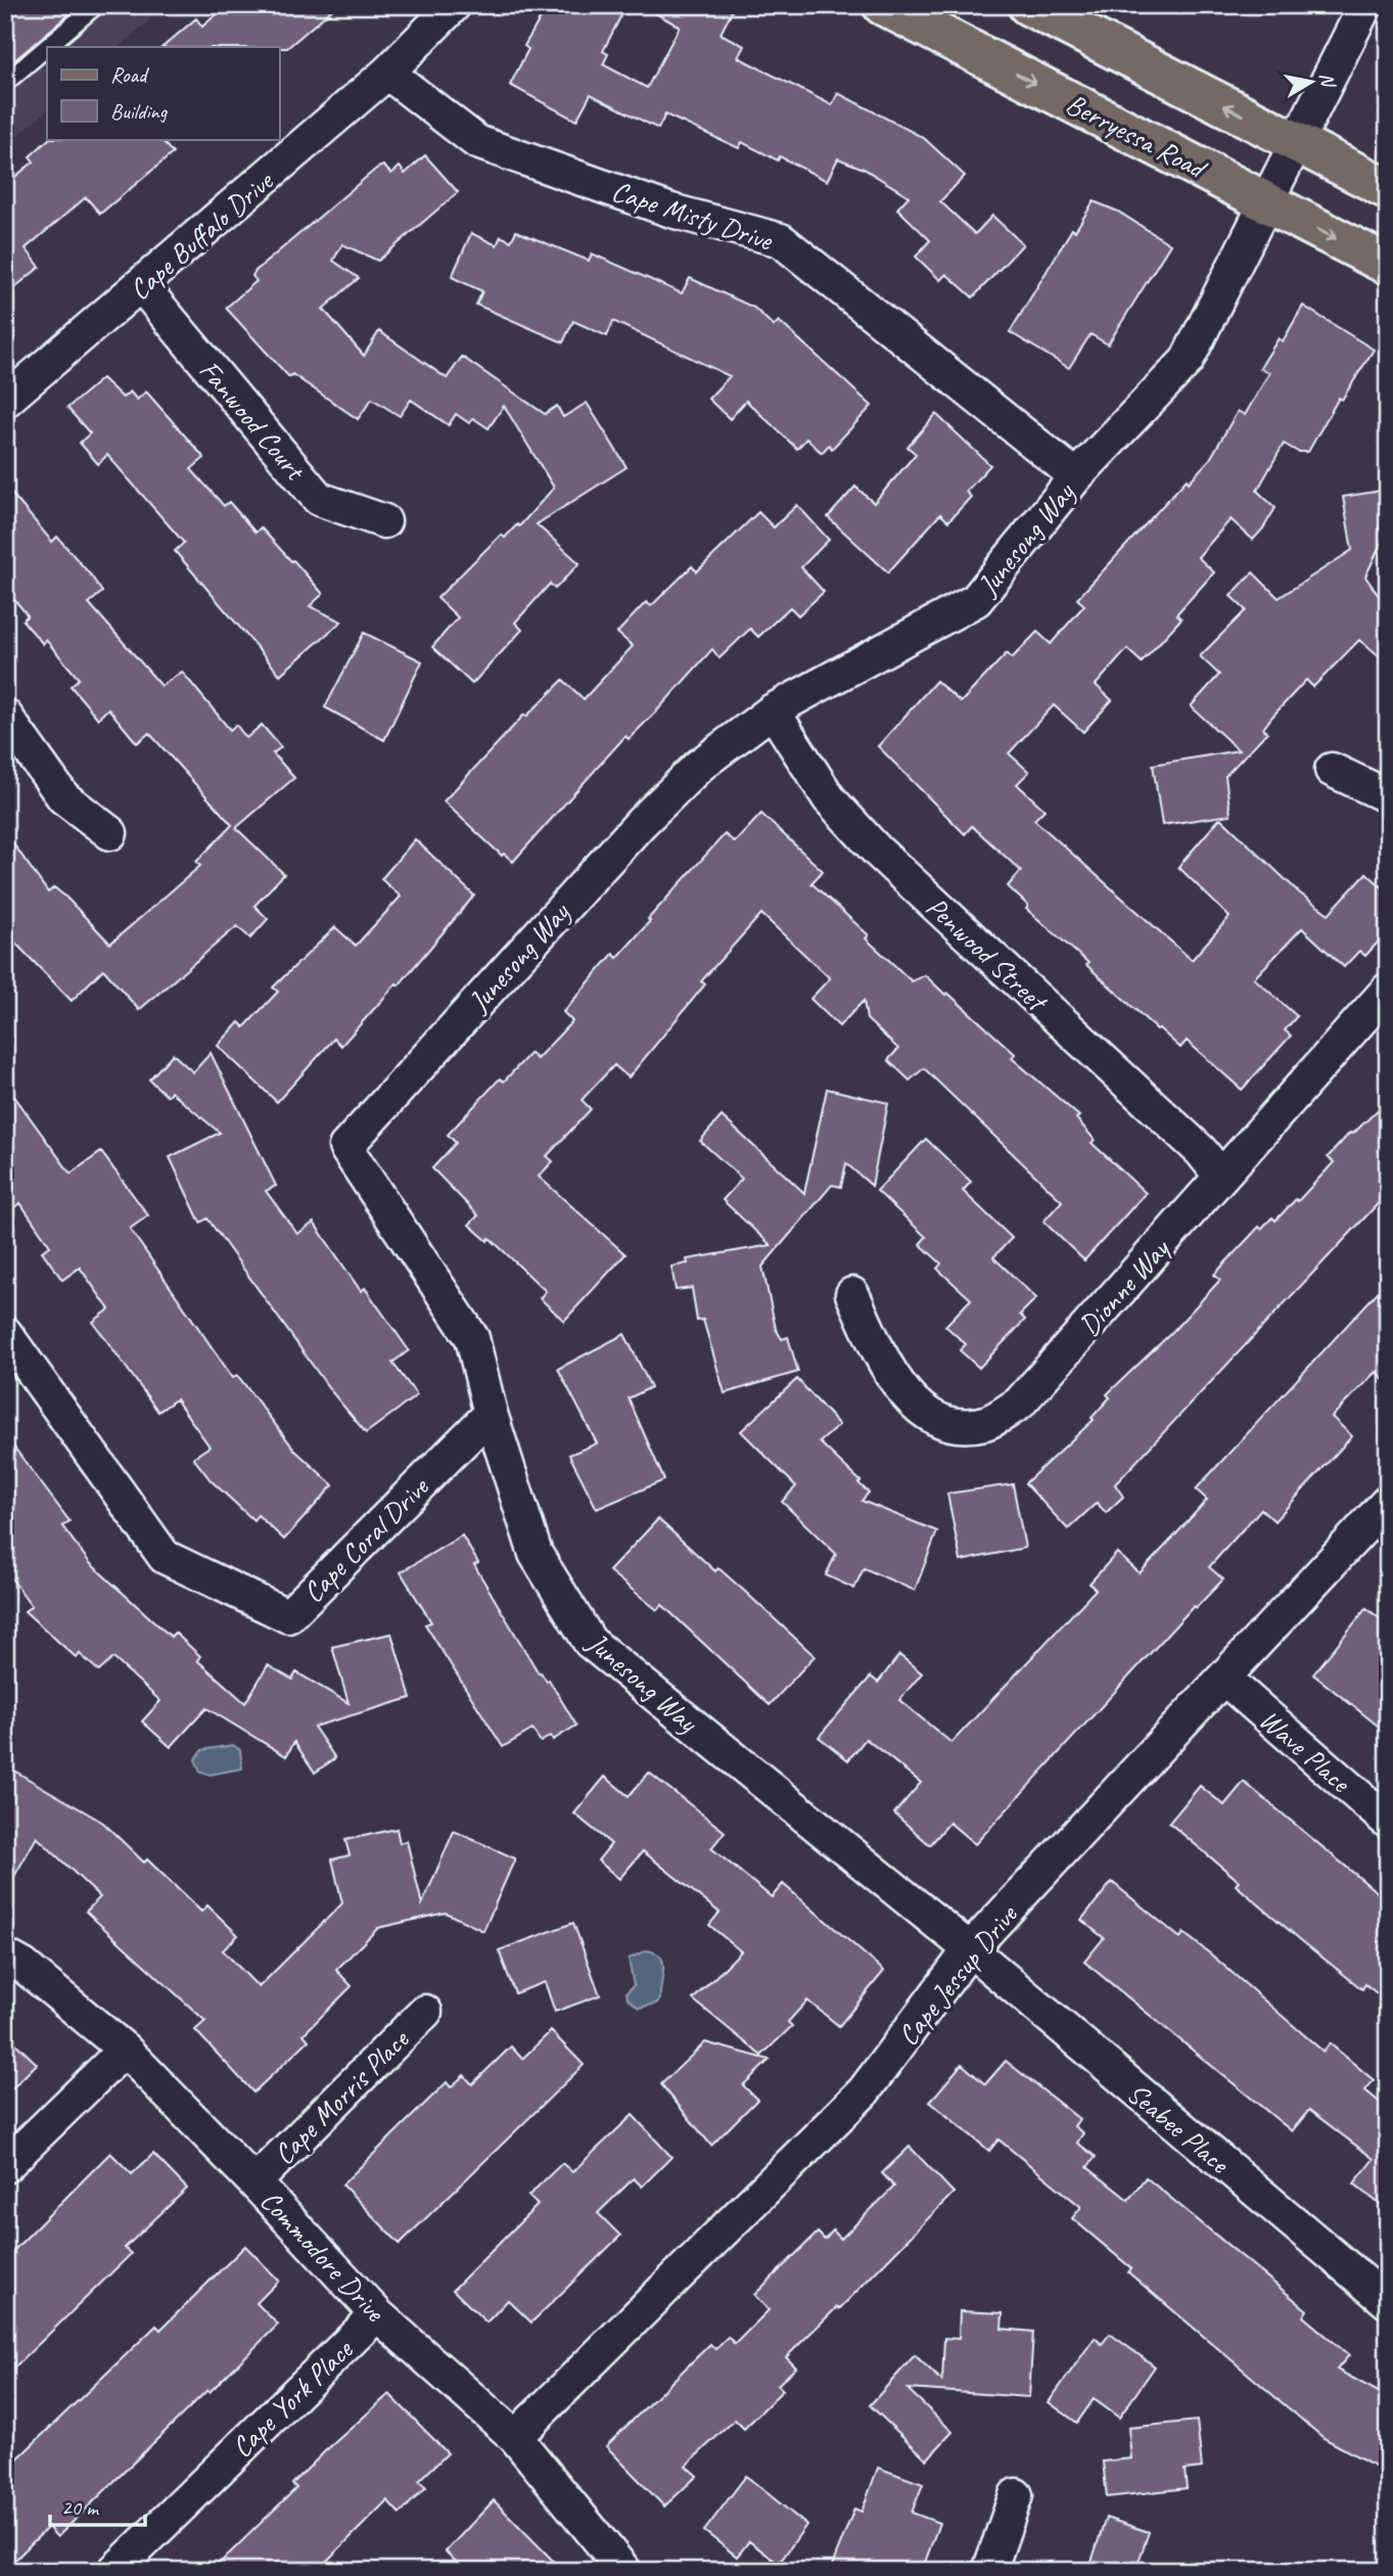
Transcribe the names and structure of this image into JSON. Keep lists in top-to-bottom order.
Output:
{
  "streets": {
    "main road": ["Berryessa Road"],
    "street": [
      "Cape Misty Drive",
      "Cape Buffalo Drive",
      "Fanwood Court",
      "Junesong Way",
      "Penwood Street",
      "Dionne Way",
      "Cape Coral Drive",
      "Wave Place",
      "Cape Jessup Drive",
      "Cape Morris Place",
      "Seabee Place",
      "Commodore Drive",
      "Cape York Place"
    ]
  },
  "crossings": [
    ["Berryessa Road", "Junesong Way"],
    ["Cape Misty Drive", "Cape Buffalo Drive"],
    ["Cape Misty Drive", "Junesong Way"],
    ["Cape Buffalo Drive", "Fanwood Court"],
    ["Junesong Way", "Penwood Street"],
    ["Junesong Way", "Cape Coral Drive"],
    ["Junesong Way", "Cape Jessup Drive"],
    ["Junesong Way", "Seabee Place"],
    ["Penwood Street", "Dionne Way"],
    ["Wave Place", "Cape Jessup Drive"],
    ["Cape Jessup Drive", "Seabee Place"],
    ["Cape Jessup Drive", "Commodore Drive"],
    ["Cape Morris Place", "Commodore Drive"],
    ["Commodore Drive", "Cape York Place"]
  ],
  "legend": ["Road", "Building"],
  "scale_bar": "20 m",
  "north": "right"
}
